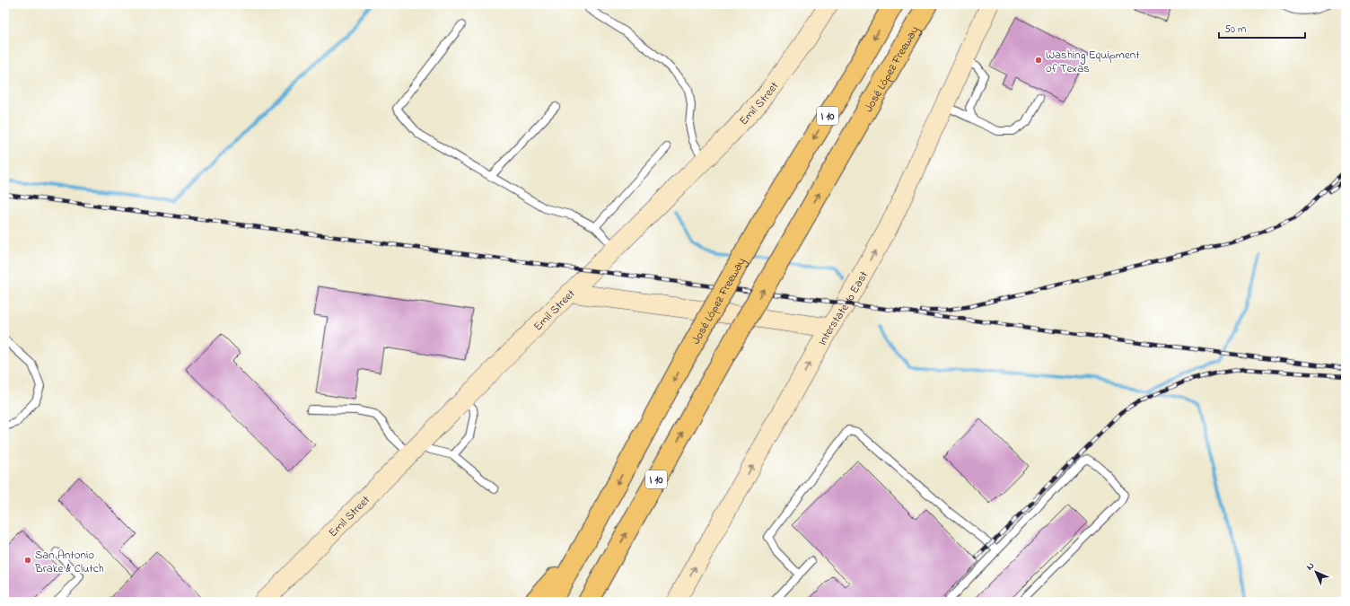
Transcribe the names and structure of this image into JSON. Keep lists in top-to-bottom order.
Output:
{
  "streets": {
    "highway": ["José López Freeway", "I 10"],
    "main road": ["Emil Street", "Interstate 10 East"]
  },
  "one_way": ["Interstate 10 East"],
  "places": ["Washing Equipment of Texas", "San Antonio Brake & Clutch"],
  "scale_bar": "50 m",
  "north": "top left"
}
